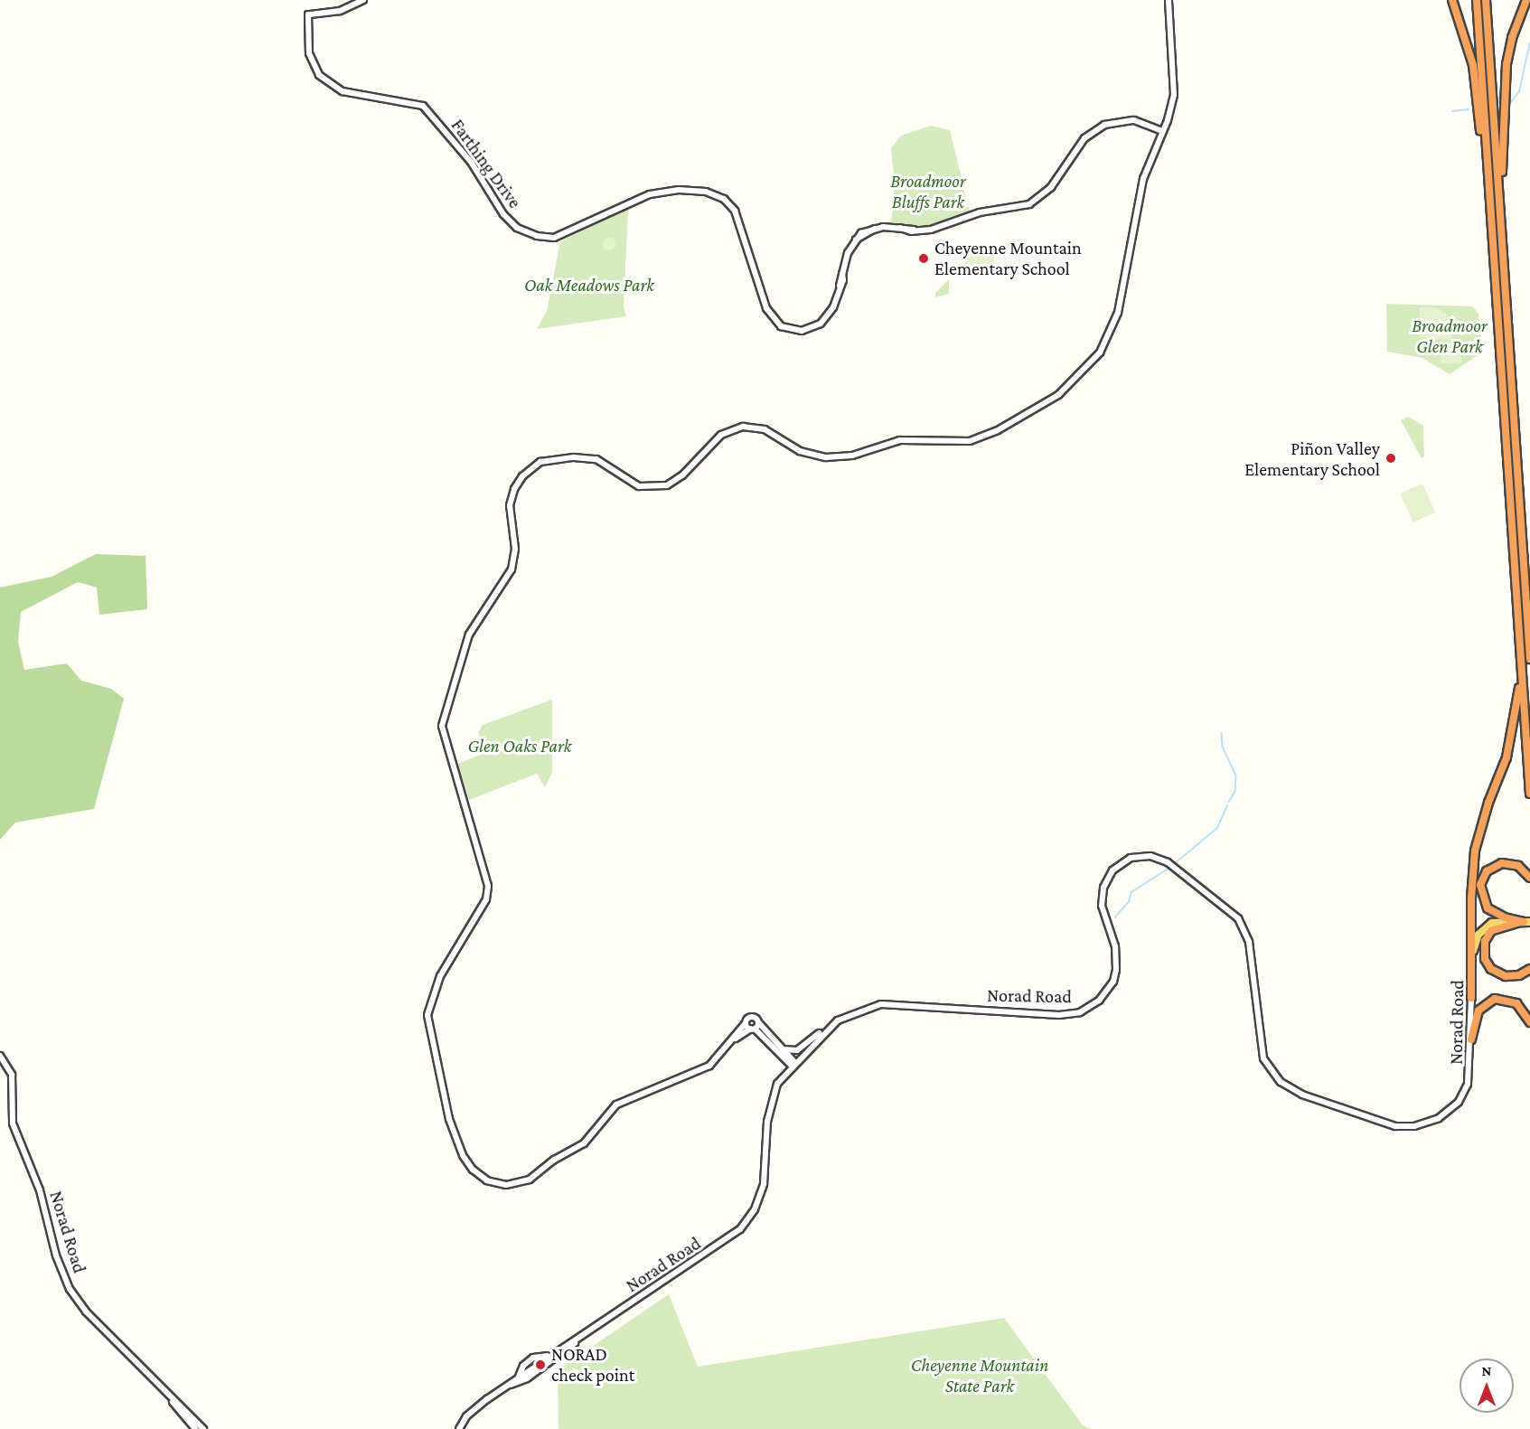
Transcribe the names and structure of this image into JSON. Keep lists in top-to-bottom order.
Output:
{
  "streets": {
    "main road": ["Norad Road"],
    "street": ["Farthing Drive"]
  },
  "parks": [
    "Broadmoor Bluffs Park",
    "Oak Meadows Park",
    "Broadmoor Glen Park",
    "Glen Oaks Park",
    "Cheyenne Mountain State Park"
  ],
  "places": ["Cheyenne Mountain Elementary School", "Piñon Valley Elementary School", "NORAD check point"],
  "north": "top"
}
